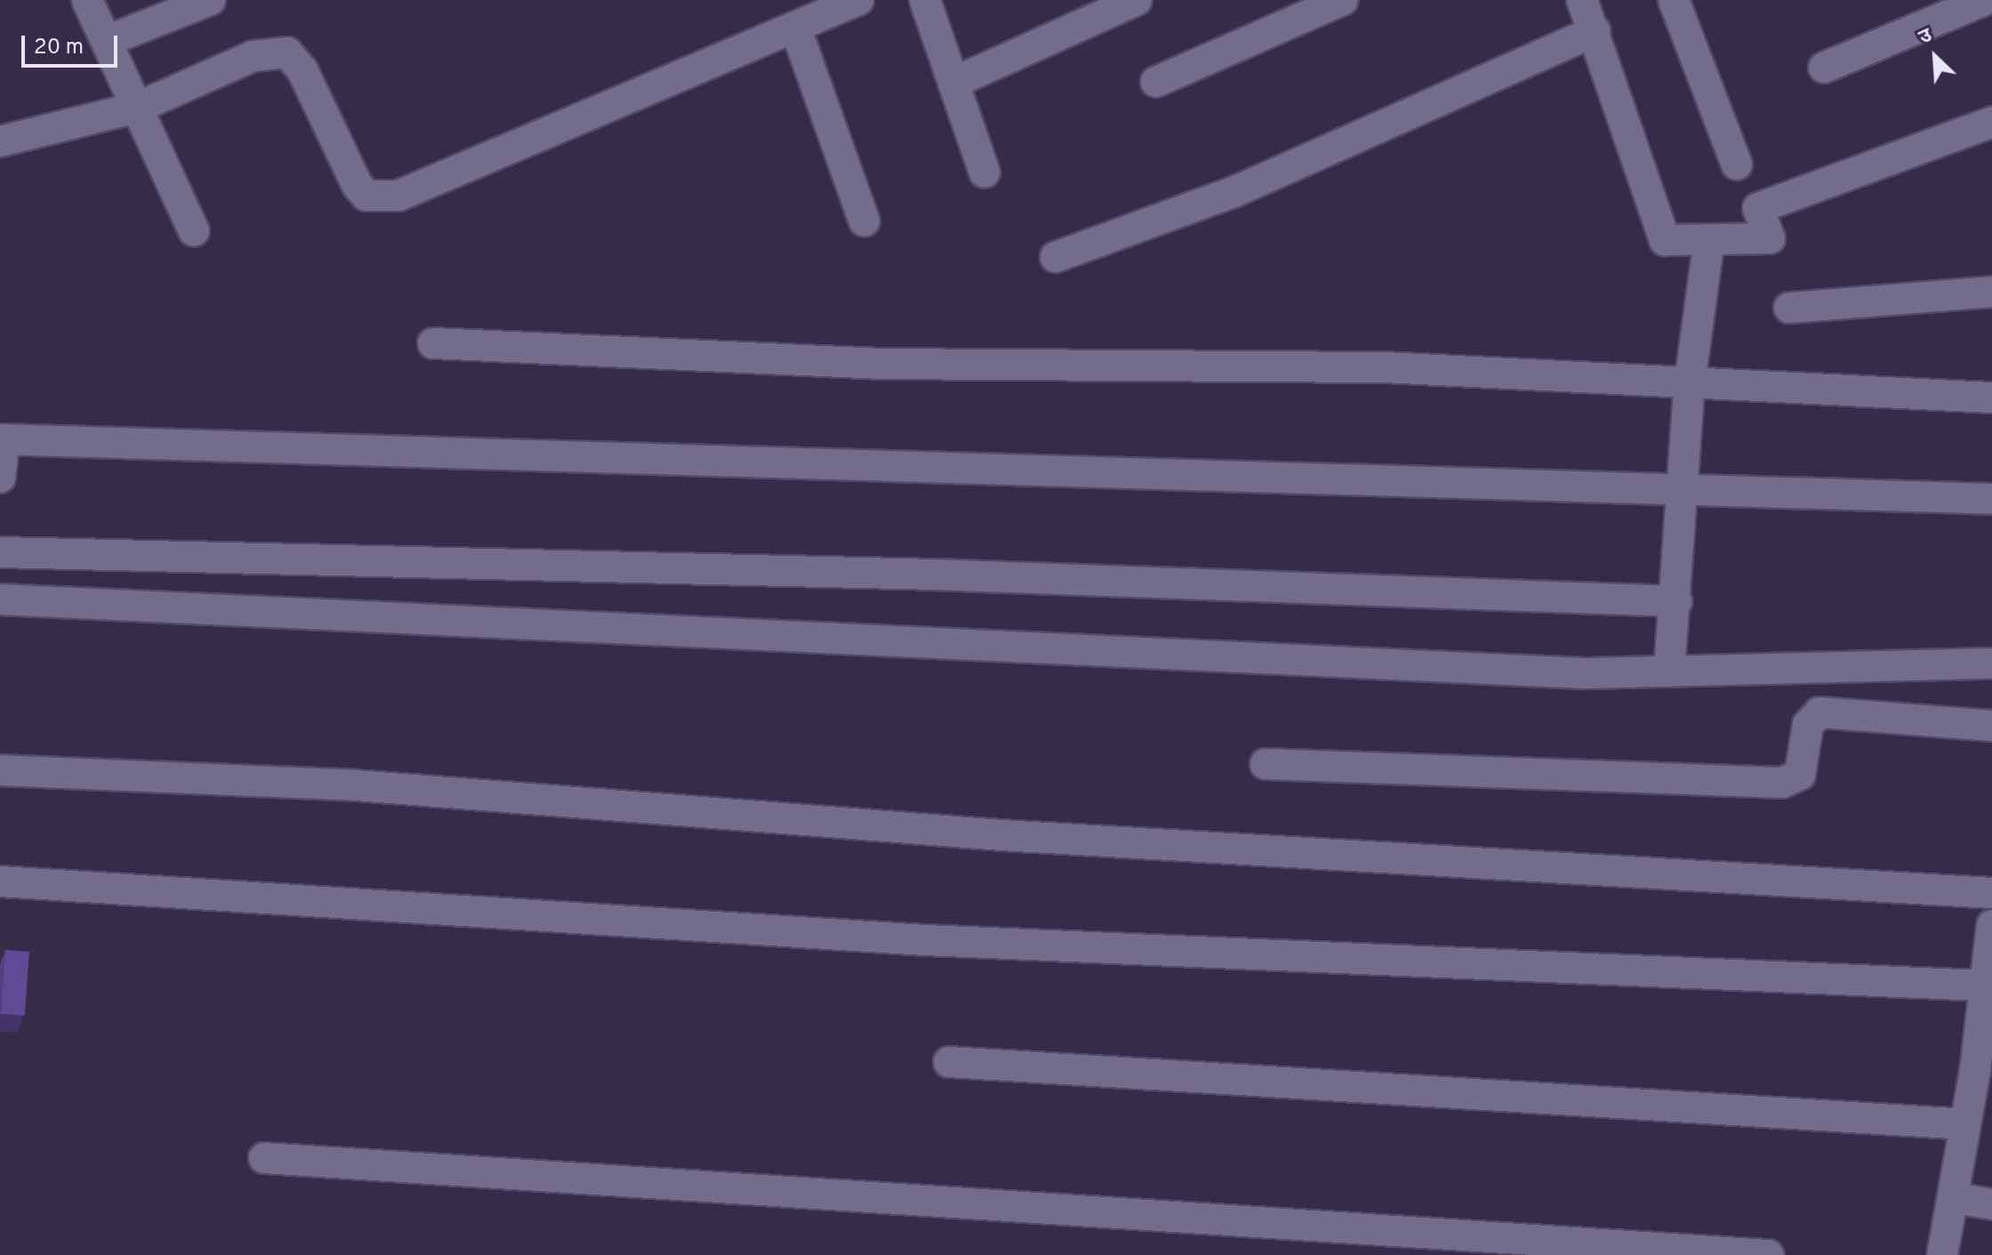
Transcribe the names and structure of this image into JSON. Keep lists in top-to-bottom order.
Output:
{
  "scale_bar": "20 m",
  "north": "top left"
}
